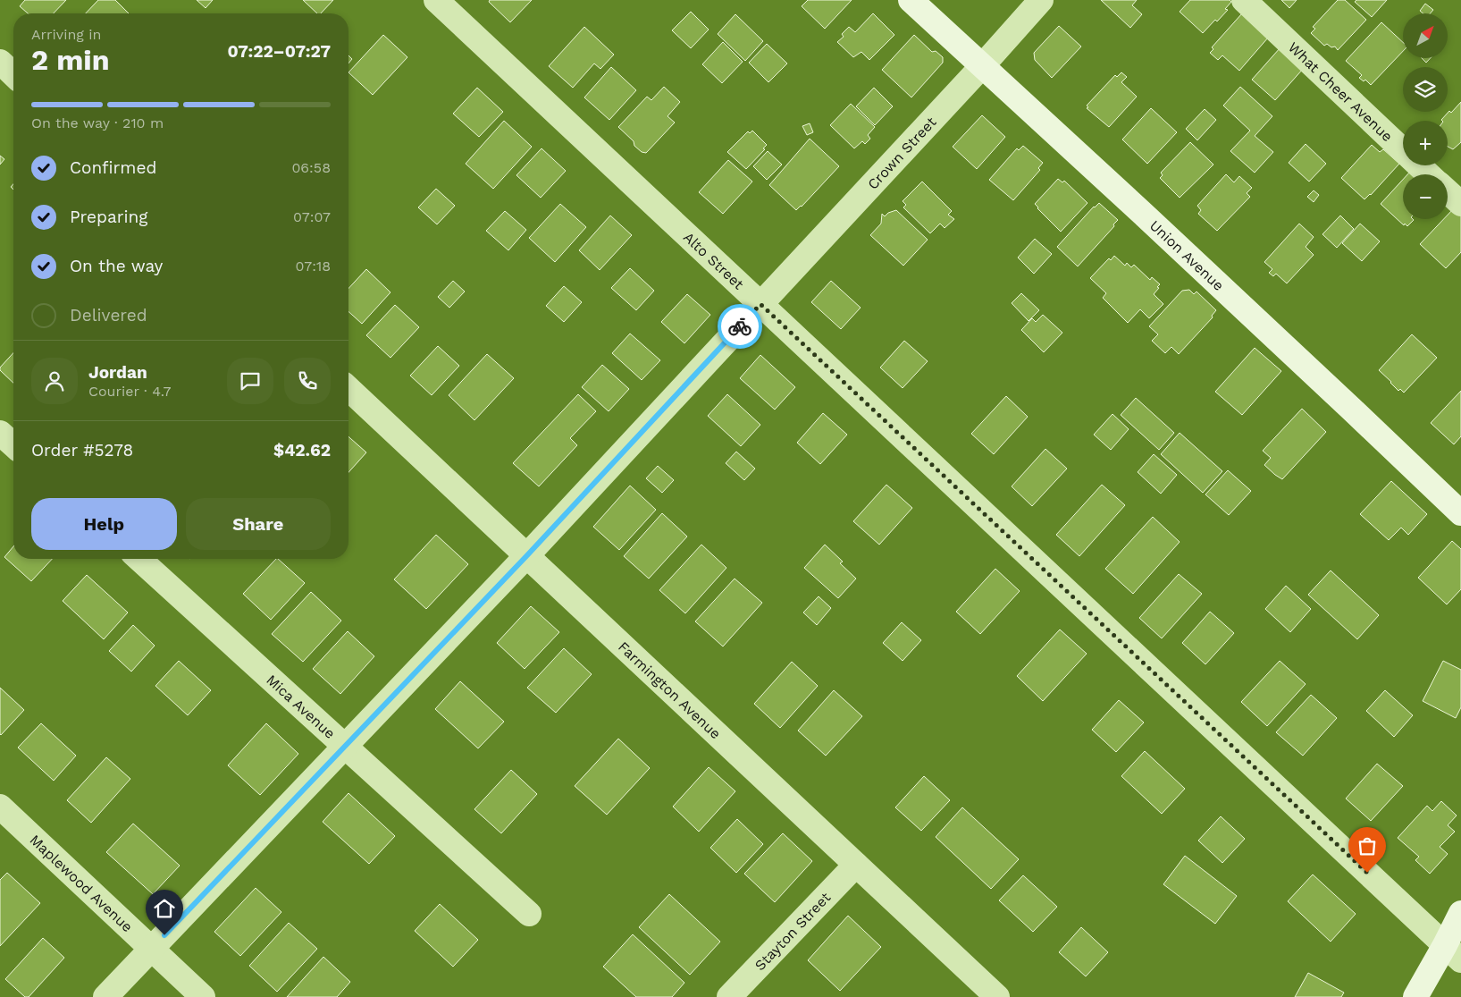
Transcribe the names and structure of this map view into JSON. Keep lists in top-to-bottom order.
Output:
{
  "streets": {
    "main road": ["Union Avenue"],
    "street": [
      "What Cheer Avenue",
      "Crown Street",
      "Alto Street",
      "Farmington Avenue",
      "Mica Avenue",
      "Maplewood Avenue",
      "Stayton Street"
    ]
  },
  "crossings": [
    ["Crown Street", "Union Avenue"],
    ["Crown Street", "Alto Street"],
    ["Crown Street", "Farmington Avenue"],
    ["Crown Street", "Mica Avenue"],
    ["Crown Street", "Maplewood Avenue"],
    ["Farmington Avenue", "Stayton Street"]
  ],
  "north": "top right",
  "page": {
    "map_buttons": ["+", "−"],
    "heading": ["2 min", "Arriving in", "07:22–07:27"],
    "panel": [
      "Jordan",
      "Courier · 4.7",
      "Order #5278",
      "$42.62"
    ],
    "bar": "On the way · 210 m",
    "list": [
      ["Confirmed", "06:58"],
      ["Preparing", "07:07"],
      ["On the way", "07:18"],
      "Delivered"
    ],
    "buttons": ["Help", "Share"]
  }
}
